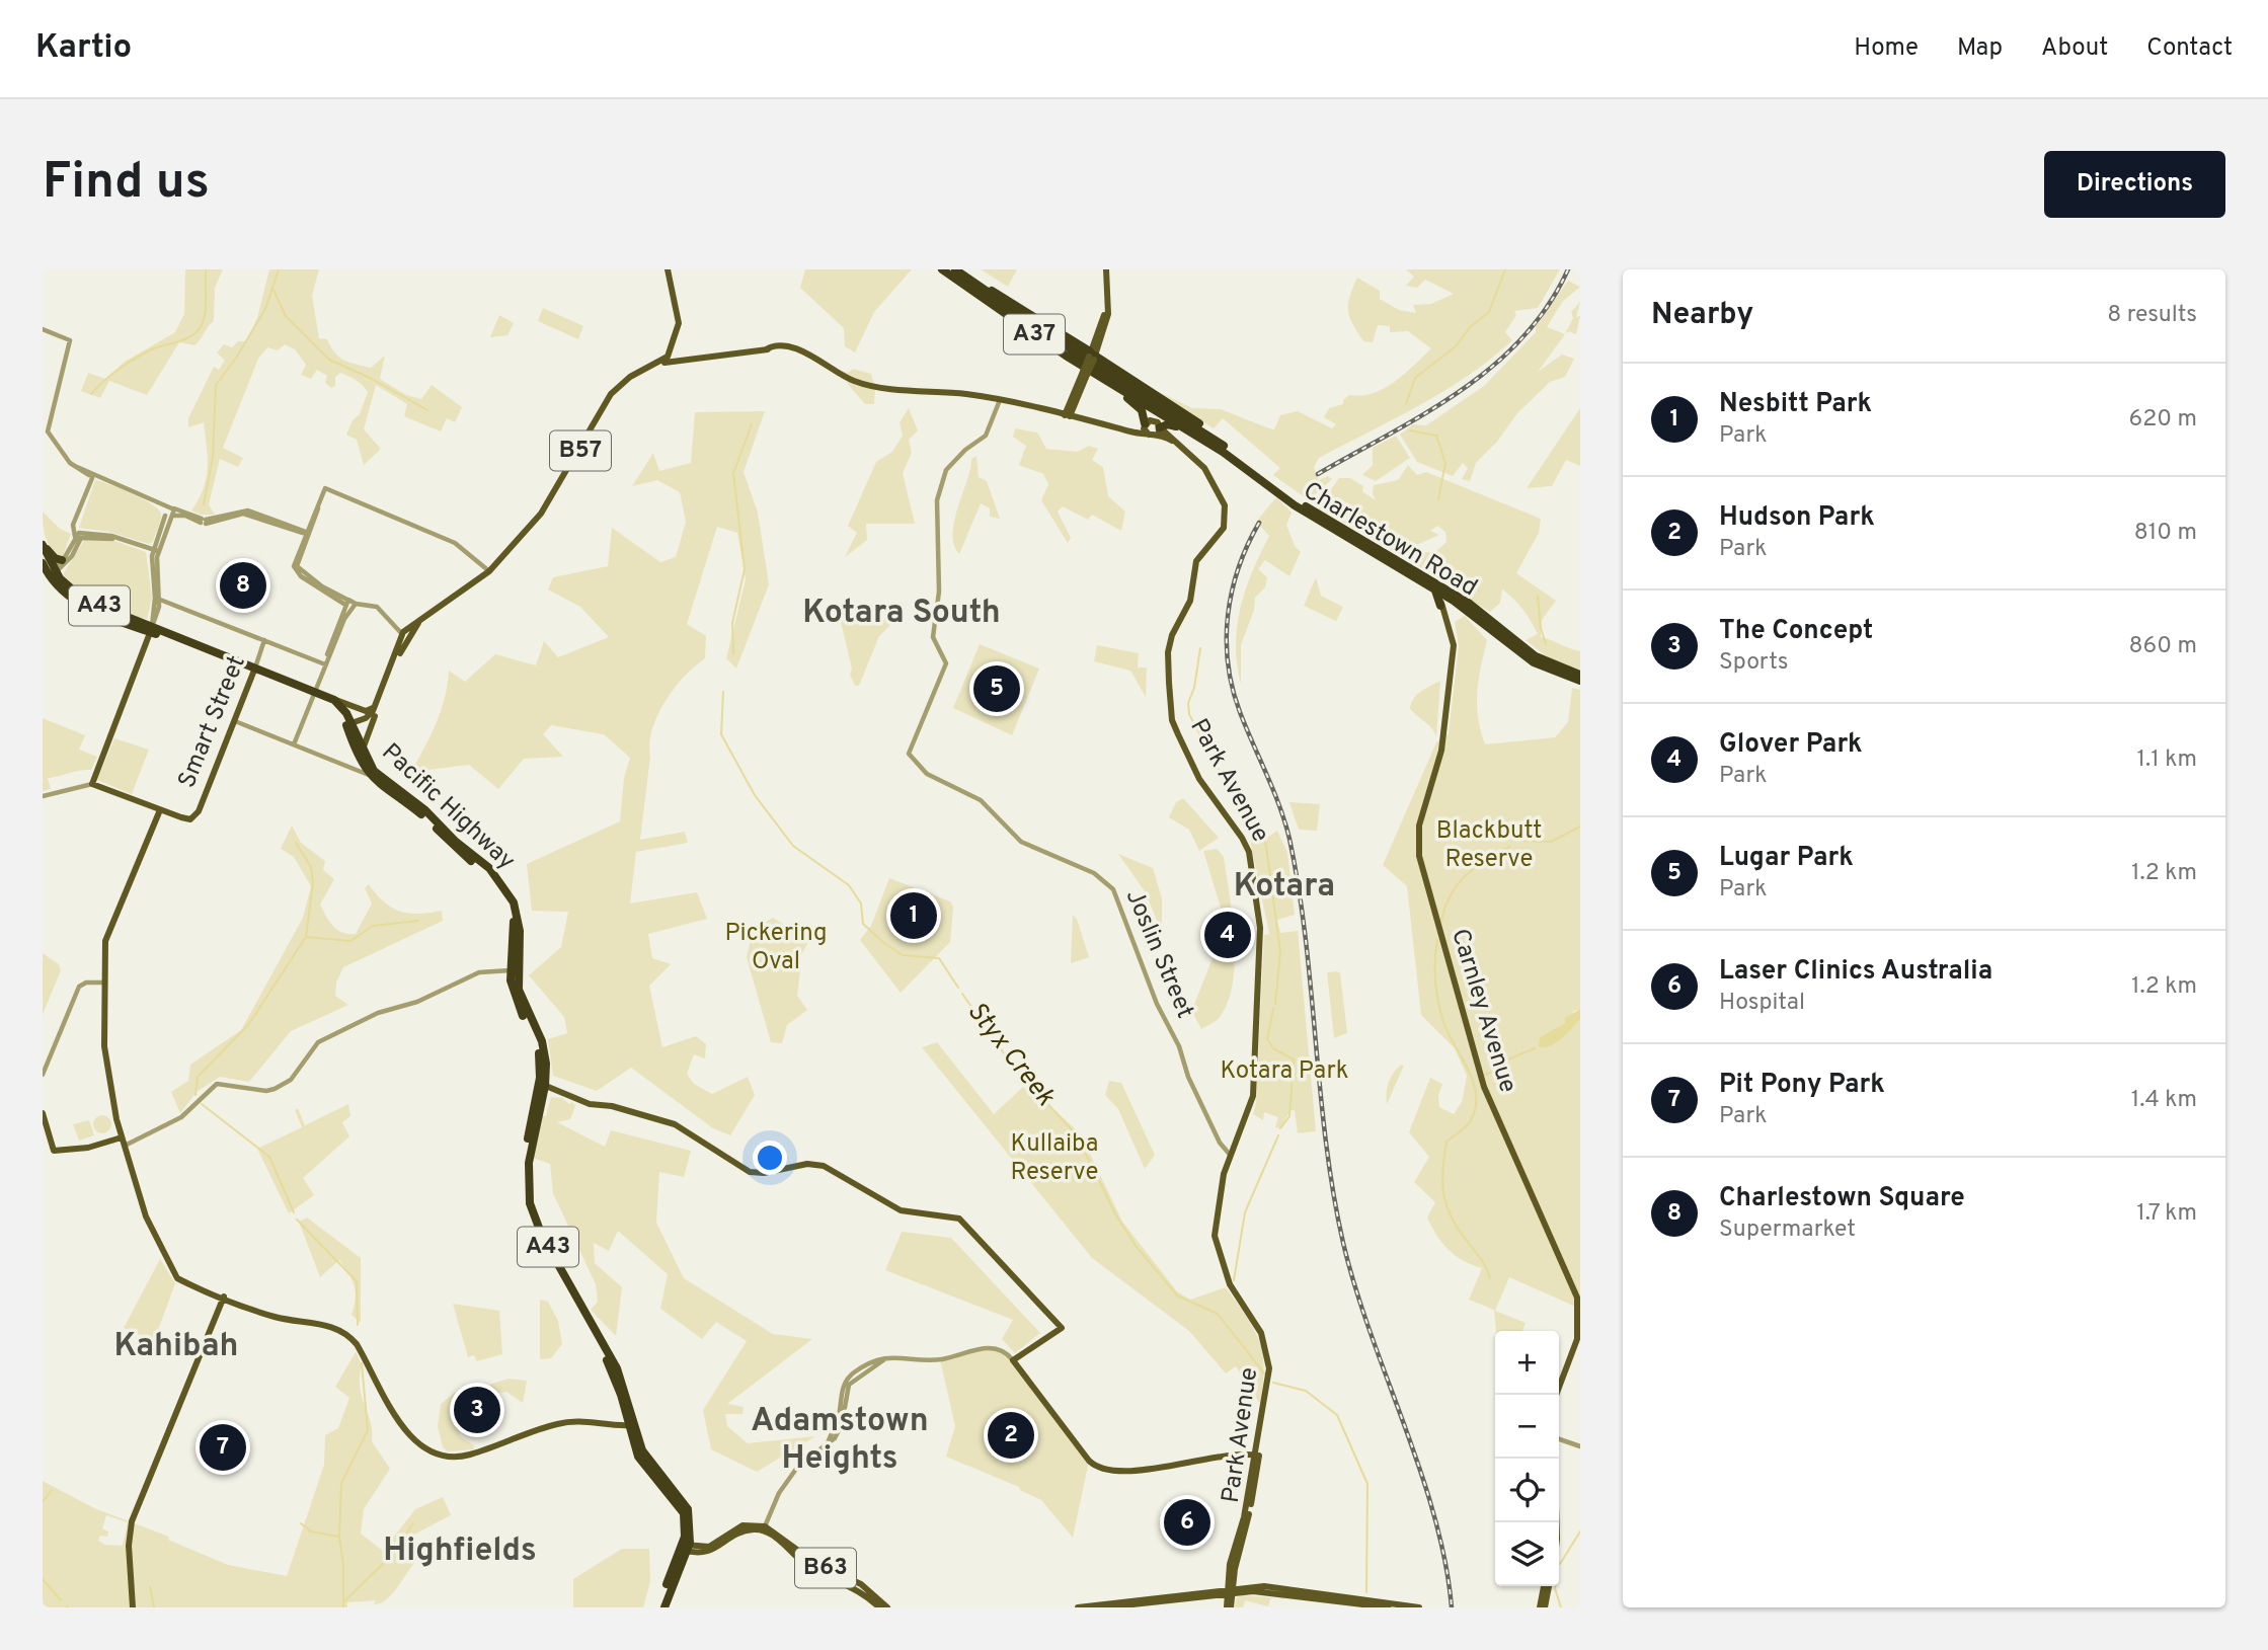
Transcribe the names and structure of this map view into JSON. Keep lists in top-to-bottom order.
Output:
{
  "streets": {
    "highway": [
      "A37",
      "Charlestown Road",
      "A43",
      "Pacific Highway"
    ],
    "main road": [
      "B57",
      "Smart Street",
      "Park Avenue",
      "Carnley Avenue",
      "B63"
    ],
    "street": ["Joslin Street"]
  },
  "crossings": [
    ["A37", "Charlestown Road"],
    ["Charlestown Road", "Carnley Avenue"],
    ["A43", "Pacific Highway"],
    ["A43", "B63"],
    ["Smart Street", "Pacific Highway"],
    ["Park Avenue", "Joslin Street"]
  ],
  "districts": [
    "Kotara South",
    "Kotara",
    "Kahibah",
    "Adamstown Heights",
    "Highfields"
  ],
  "water": ["Styx Creek"],
  "parks": [
    "Blackbutt Reserve",
    "Pickering Oval",
    "Kotara Park",
    "Kullaiba Reserve"
  ],
  "page": {
    "header": "Kartio",
    "nav": [
      "Home",
      "Map",
      "About",
      "Contact"
    ],
    "buttons": "Directions",
    "title": "Find us",
    "heading": ["Nearby", "8 results"],
    "list": [
      {
        "mark": "1",
        "name": "Nesbitt Park",
        "note": "Park",
        "value": "620 m"
      },
      {
        "mark": "2",
        "name": "Hudson Park",
        "note": "Park",
        "value": "810 m"
      },
      {
        "mark": "3",
        "name": "The Concept",
        "note": "Sports",
        "value": "860 m"
      },
      {
        "mark": "4",
        "name": "Glover Park",
        "note": "Park",
        "value": "1.1 km"
      },
      {
        "mark": "5",
        "name": "Lugar Park",
        "note": "Park",
        "value": "1.2 km"
      },
      {
        "mark": "6",
        "name": "Laser Clinics Australia",
        "note": "Hospital",
        "value": "1.2 km"
      },
      {
        "mark": "7",
        "name": "Pit Pony Park",
        "note": "Park",
        "value": "1.4 km"
      },
      {
        "mark": "8",
        "name": "Charlestown Square",
        "note": "Supermarket",
        "value": "1.7 km"
      }
    ],
    "pins": [
      "8",
      "5",
      "1",
      "4",
      "3",
      "2",
      "7",
      "6"
    ],
    "map_buttons": ["+", "−"]
  }
}
